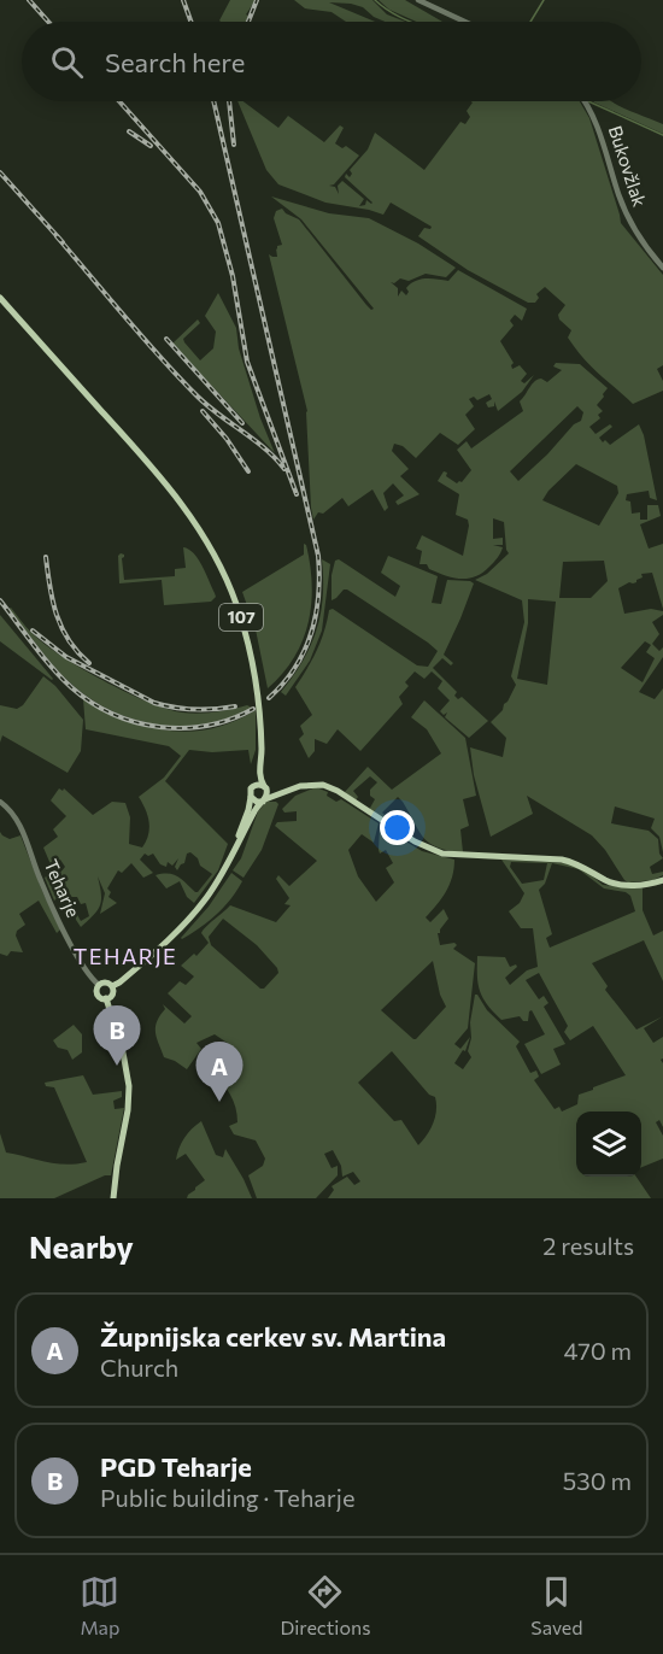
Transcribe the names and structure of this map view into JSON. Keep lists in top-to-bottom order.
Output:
{
  "streets": {
    "main road": ["107"],
    "street": ["Bukovžlak", "Teharje"]
  },
  "crossings": [
    ["107", "Teharje"]
  ],
  "districts": ["TEHARJE"],
  "page": {
    "search": "Search here",
    "pins": ["B", "A"],
    "heading": ["Nearby", "2 results"],
    "list": [
      {
        "mark": "A",
        "name": "Župnijska cerkev sv. Martina",
        "note": "Church",
        "value": "470 m"
      },
      {
        "mark": "B",
        "name": "PGD Teharje",
        "note": "Public building · Teharje",
        "value": "530 m"
      }
    ],
    "nav": ["Map", "Directions", "Saved"]
  }
}
